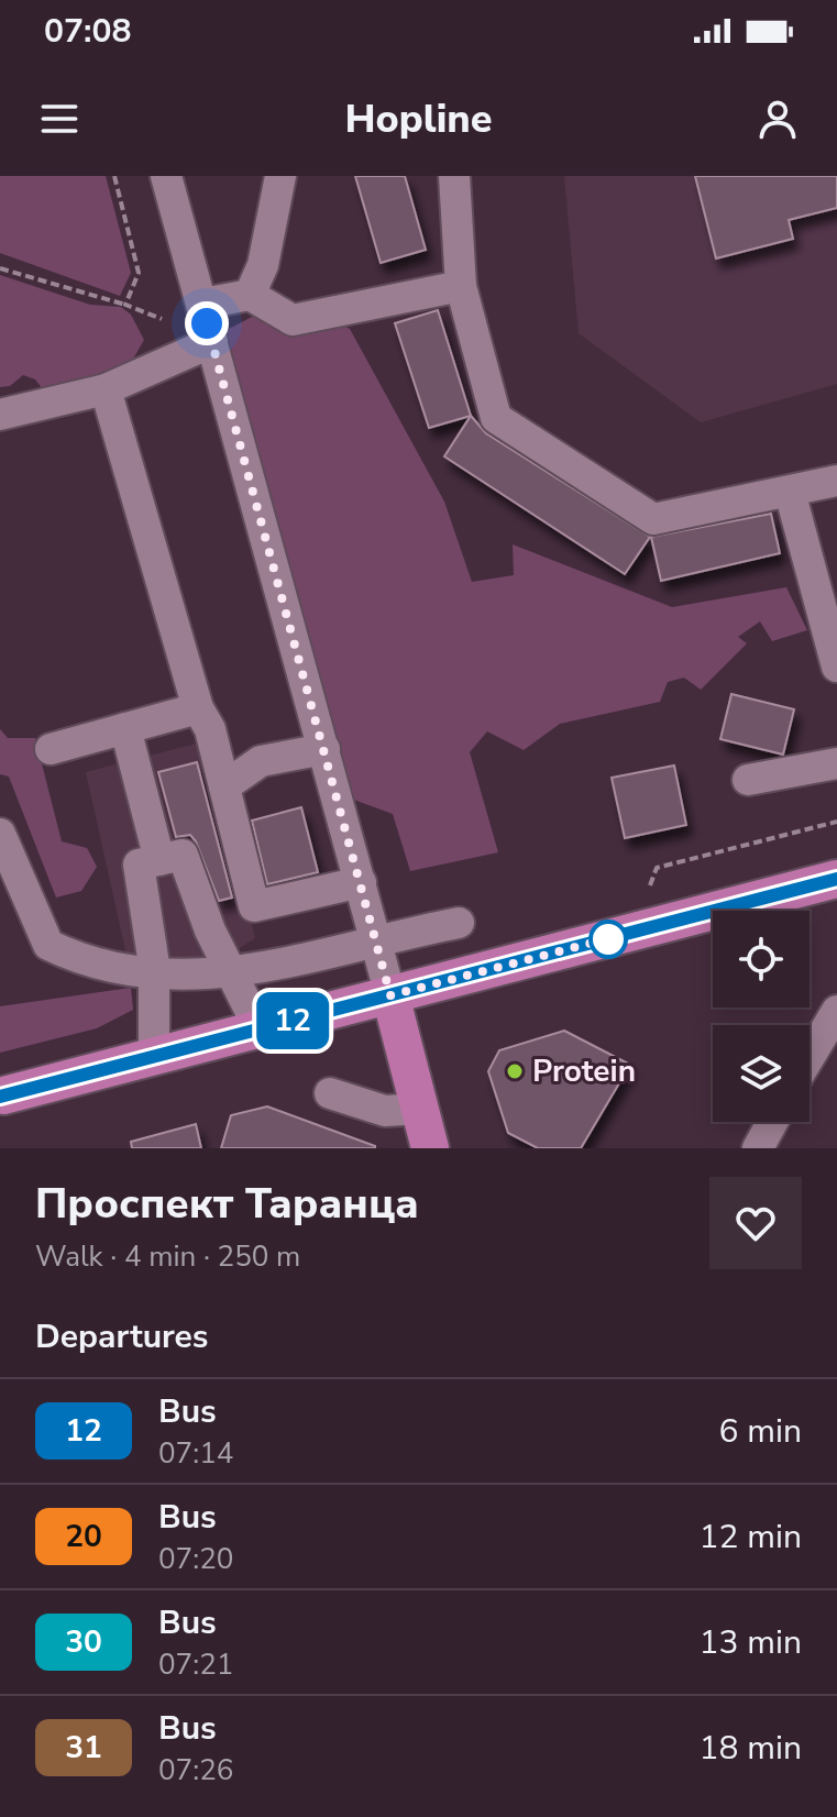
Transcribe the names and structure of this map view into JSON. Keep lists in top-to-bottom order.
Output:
{
  "places": ["Protein"],
  "lines": ["bus line 12"],
  "page": {
    "status": "07:08",
    "header": "Hopline",
    "on_map": "12",
    "heading": [
      ["Проспект Таранца", "Walk · 4 min · 250 m"],
      "Departures"
    ],
    "list": [
      {
        "mark": "12",
        "name": "Bus",
        "note": "07:14",
        "value": "6 min"
      },
      {
        "mark": "20",
        "name": "Bus",
        "note": "07:20",
        "value": "12 min"
      },
      {
        "mark": "30",
        "name": "Bus",
        "note": "07:21",
        "value": "13 min"
      },
      {
        "mark": "31",
        "name": "Bus",
        "note": "07:26",
        "value": "18 min"
      }
    ]
  }
}
